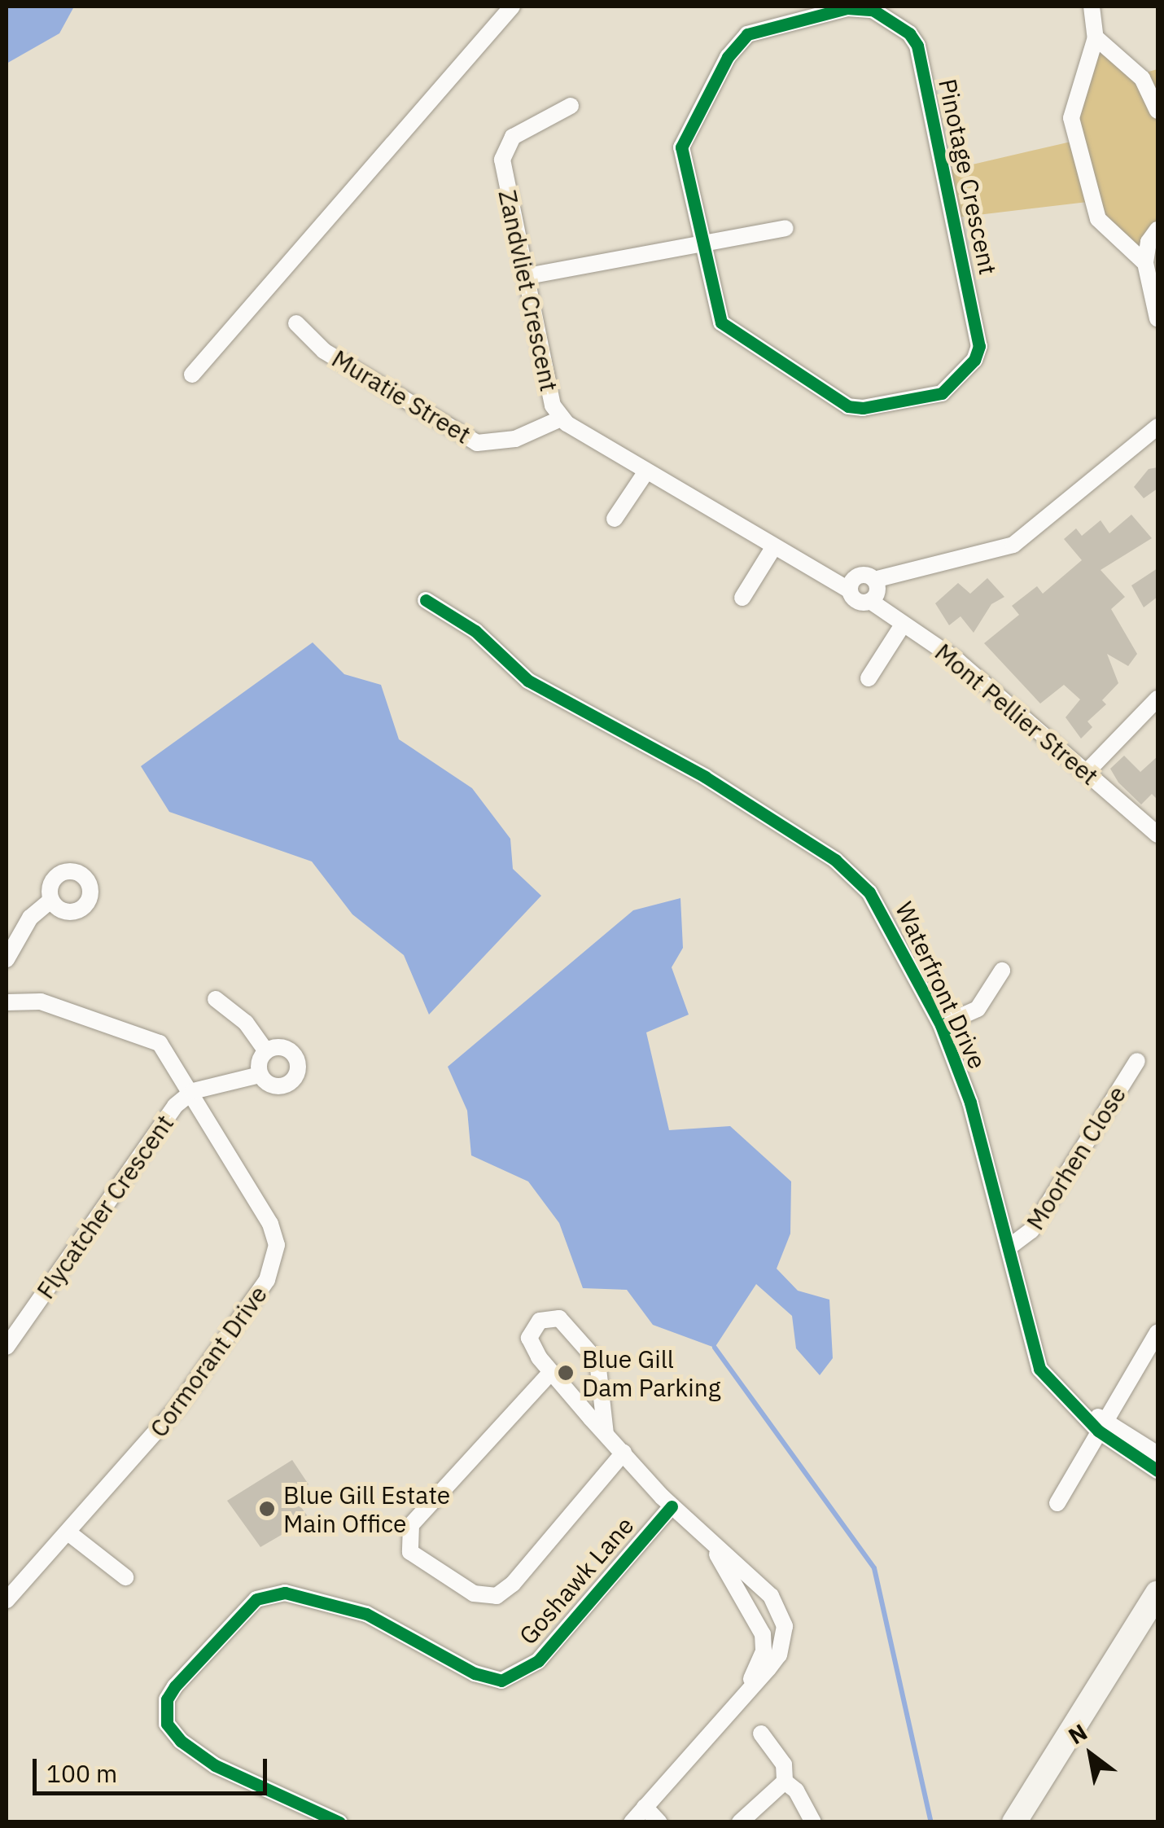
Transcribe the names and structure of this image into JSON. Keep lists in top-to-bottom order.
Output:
{
  "streets": {
    "street": [
      "Pinotage Crescent",
      "Zandvliet Crescent",
      "Muratie Street",
      "Mont Pellier Street",
      "Waterfront Drive",
      "Moorhen Close",
      "Flycatcher Crescent",
      "Cormorant Drive",
      "Goshawk Lane"
    ]
  },
  "crossings": [
    ["Zandvliet Crescent", "Muratie Street"],
    ["Zandvliet Crescent", "Mont Pellier Street"],
    ["Waterfront Drive", "Moorhen Close"],
    ["Flycatcher Crescent", "Cormorant Drive"]
  ],
  "places": ["Blue Gill Dam Parking", "Blue Gill Estate Main Office"],
  "scale_bar": "100 m",
  "north": "top left"
}
